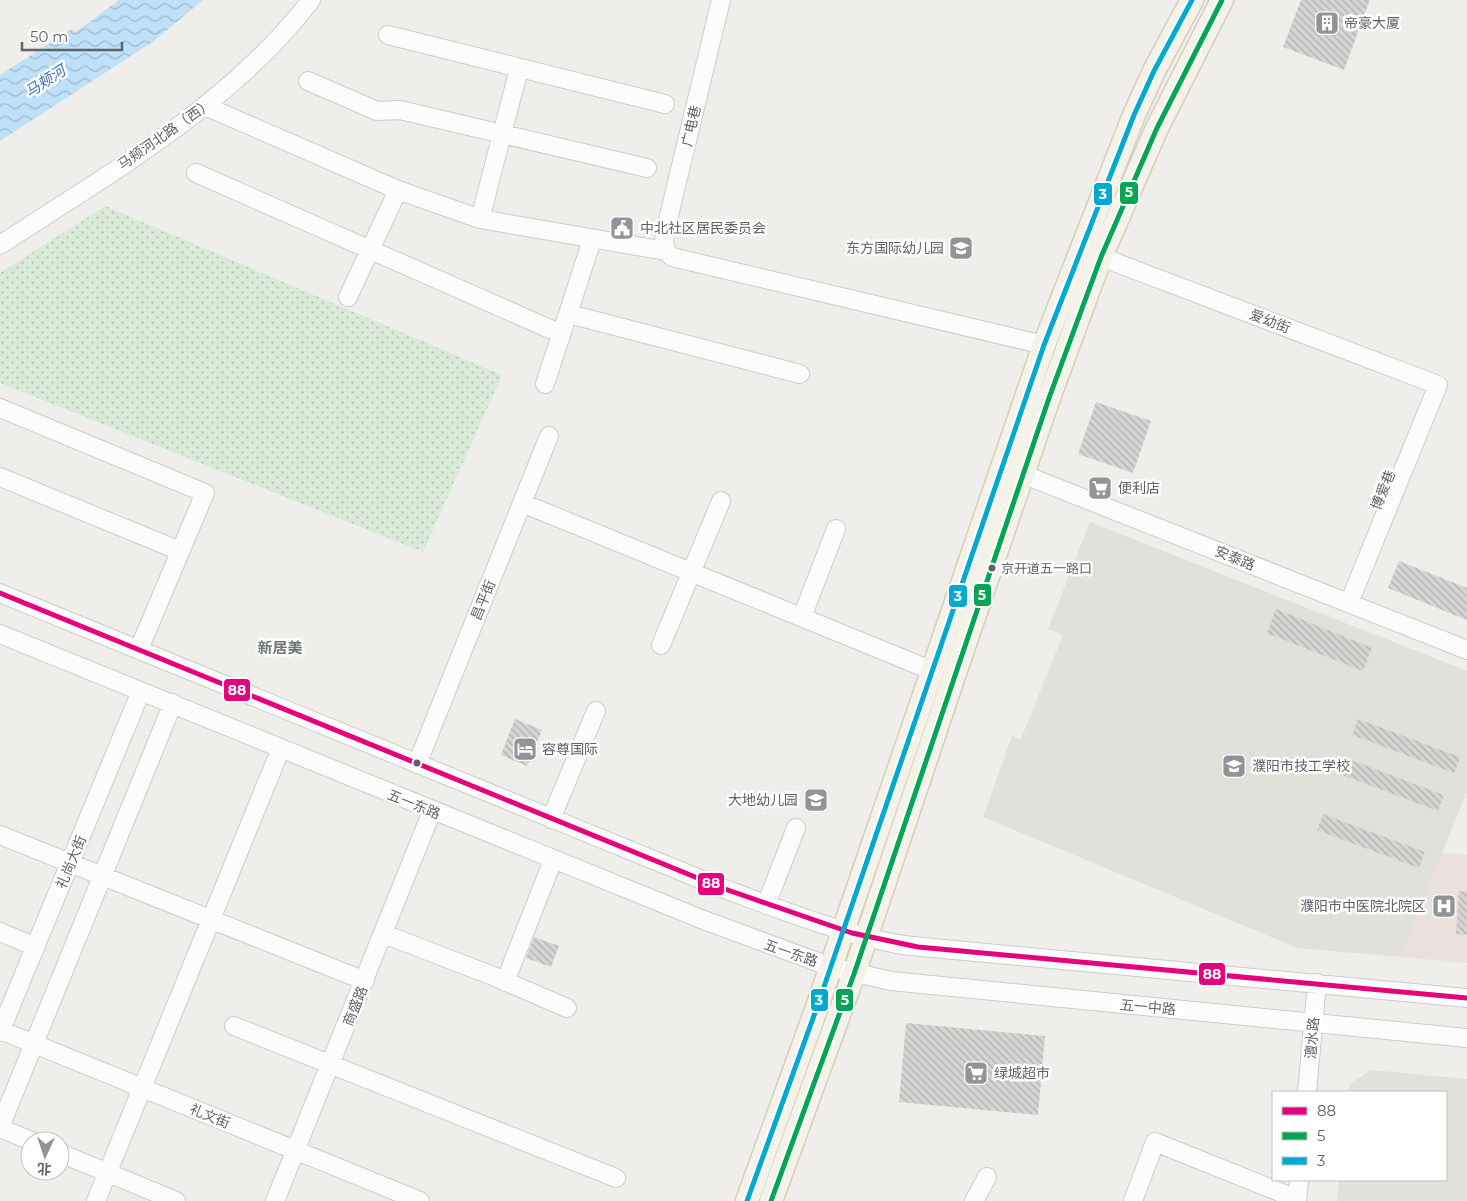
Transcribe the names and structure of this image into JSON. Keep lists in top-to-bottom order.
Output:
{
  "streets": {
    "street": [
      "广电巷",
      "马颊河北路（西）",
      "爱幼街",
      "博爱巷",
      "安泰路",
      "昌平街",
      "五一东路",
      "礼尚大街",
      "商盛路",
      "五一中路",
      "澶水路",
      "礼文街"
    ]
  },
  "crossings": [
    ["爱幼街", "博爱巷"],
    ["博爱巷", "安泰路"],
    ["五一东路", "礼尚大街"],
    ["五一东路", "商盛路"],
    ["五一东路", "五一中路"],
    ["礼尚大街", "礼文街"],
    ["商盛路", "礼文街"],
    ["五一中路", "澶水路"]
  ],
  "districts": ["新居美"],
  "water": ["马颊河"],
  "places": {
    "building": ["帝豪大厦"],
    "public building": ["中北社区居民委员会"],
    "school or university": ["东方国际幼儿园", "濮阳市技工学校", "大地幼儿园"],
    "supermarket": ["便利店", "绿城超市"],
    "other": ["京开道五一路口"],
    "hotel": ["容尊国际"],
    "hospital": ["濮阳市中医院北院区"]
  },
  "lines": ["transit line 5", "transit line 3", "transit line 88"],
  "legend": ["88", "5", "3"],
  "scale_bar": "50 m",
  "north": "bottom"
}
